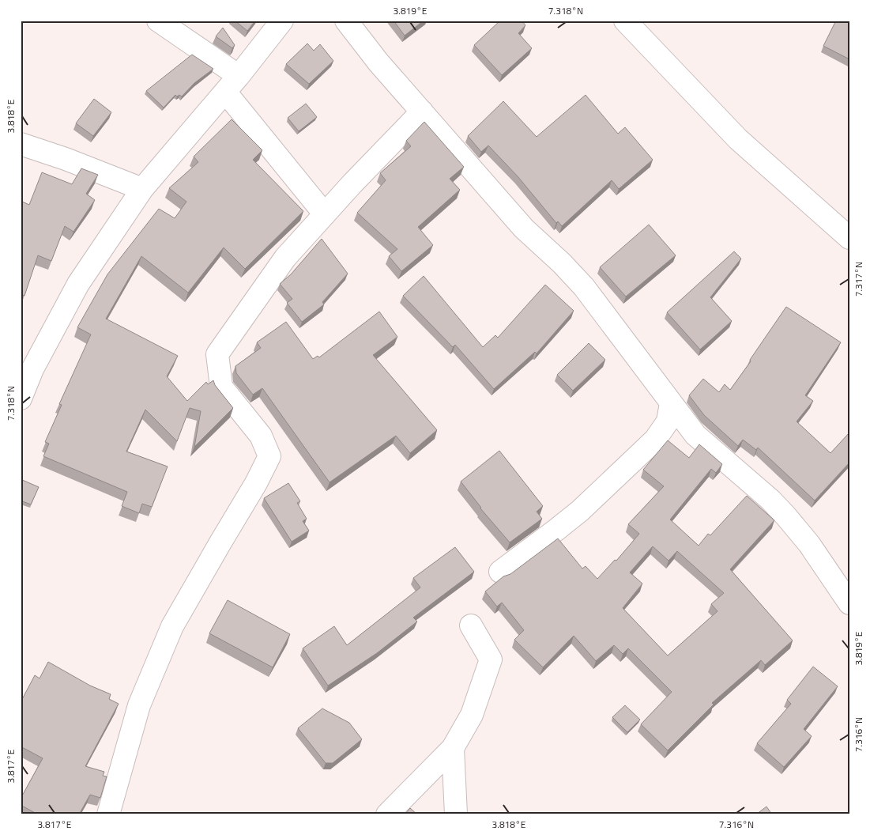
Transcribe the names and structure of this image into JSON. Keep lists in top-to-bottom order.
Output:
{
  "coordinates": [
    "3.819°E",
    "7.318°N",
    "3.818°E",
    "7.317°N",
    "7.316°N",
    "3.817°E"
  ]
}
